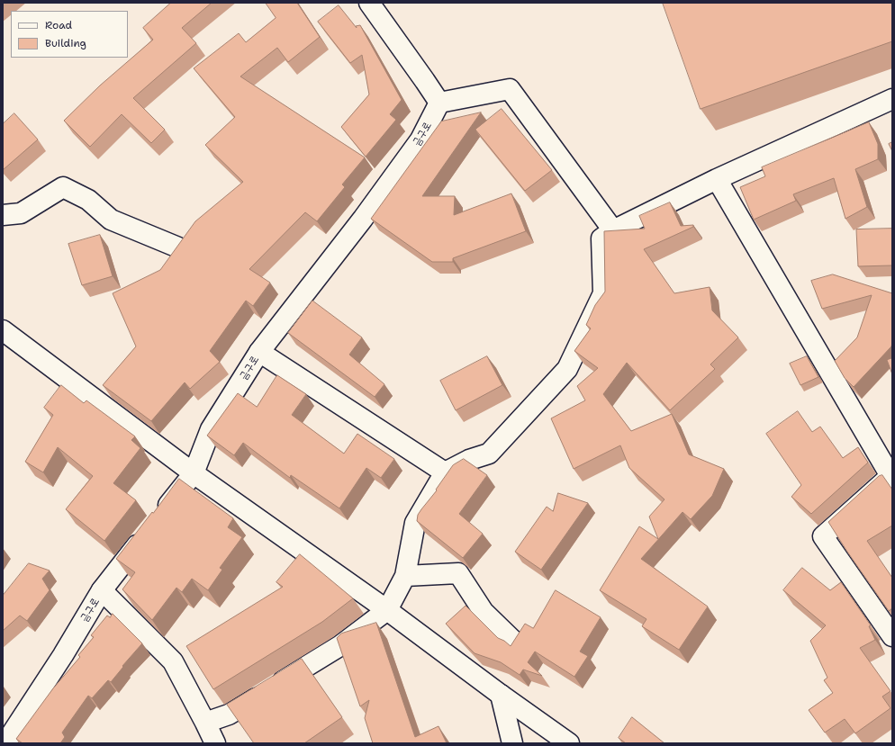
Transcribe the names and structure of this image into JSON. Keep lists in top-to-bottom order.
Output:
{
  "streets": {
    "street": ["금구로"]
  },
  "legend": ["Road", "Building"]
}
